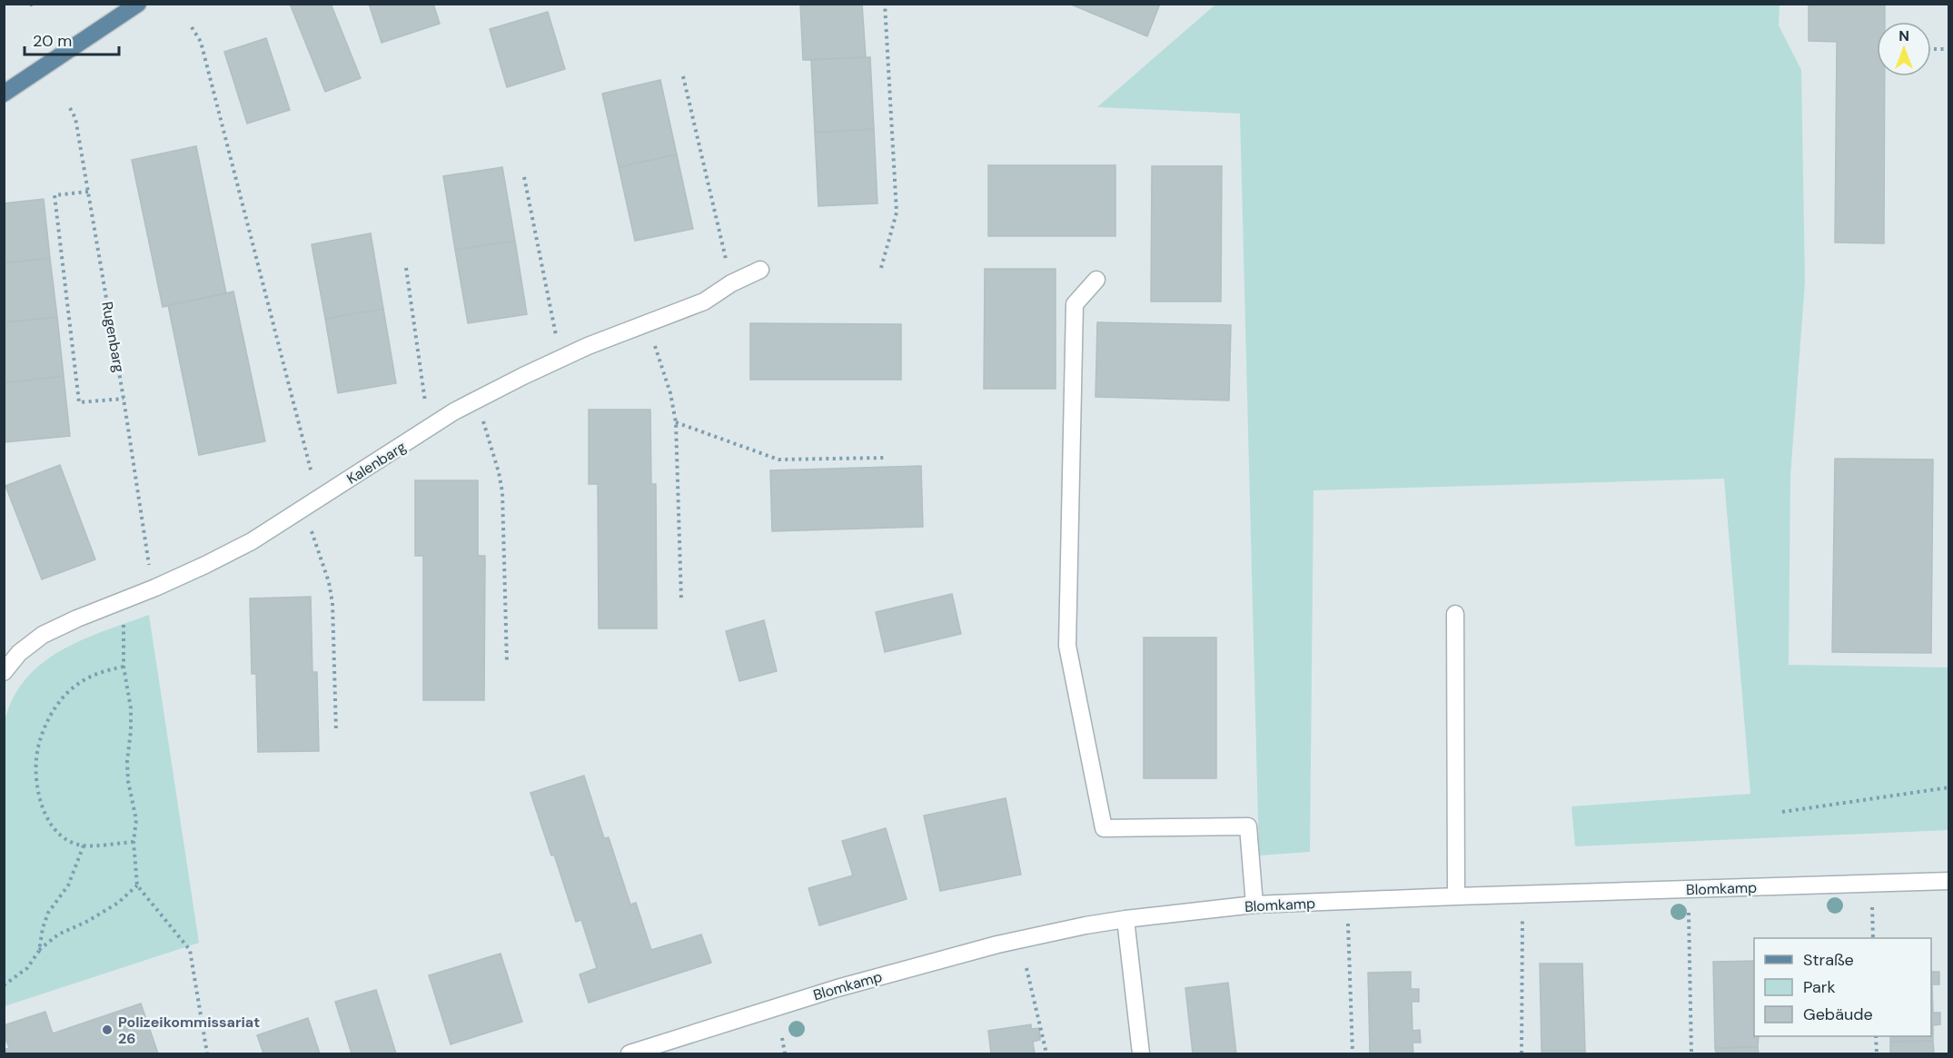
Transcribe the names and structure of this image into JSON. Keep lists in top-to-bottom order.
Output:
{
  "streets": {
    "street": ["Kalenbarg", "Blomkamp"],
    "path": ["Rugenbarg"]
  },
  "places": ["Polizeikommissariat 26"],
  "legend": ["Straße", "Park", "Gebäude"],
  "scale_bar": "20 m",
  "north": "top"
}
